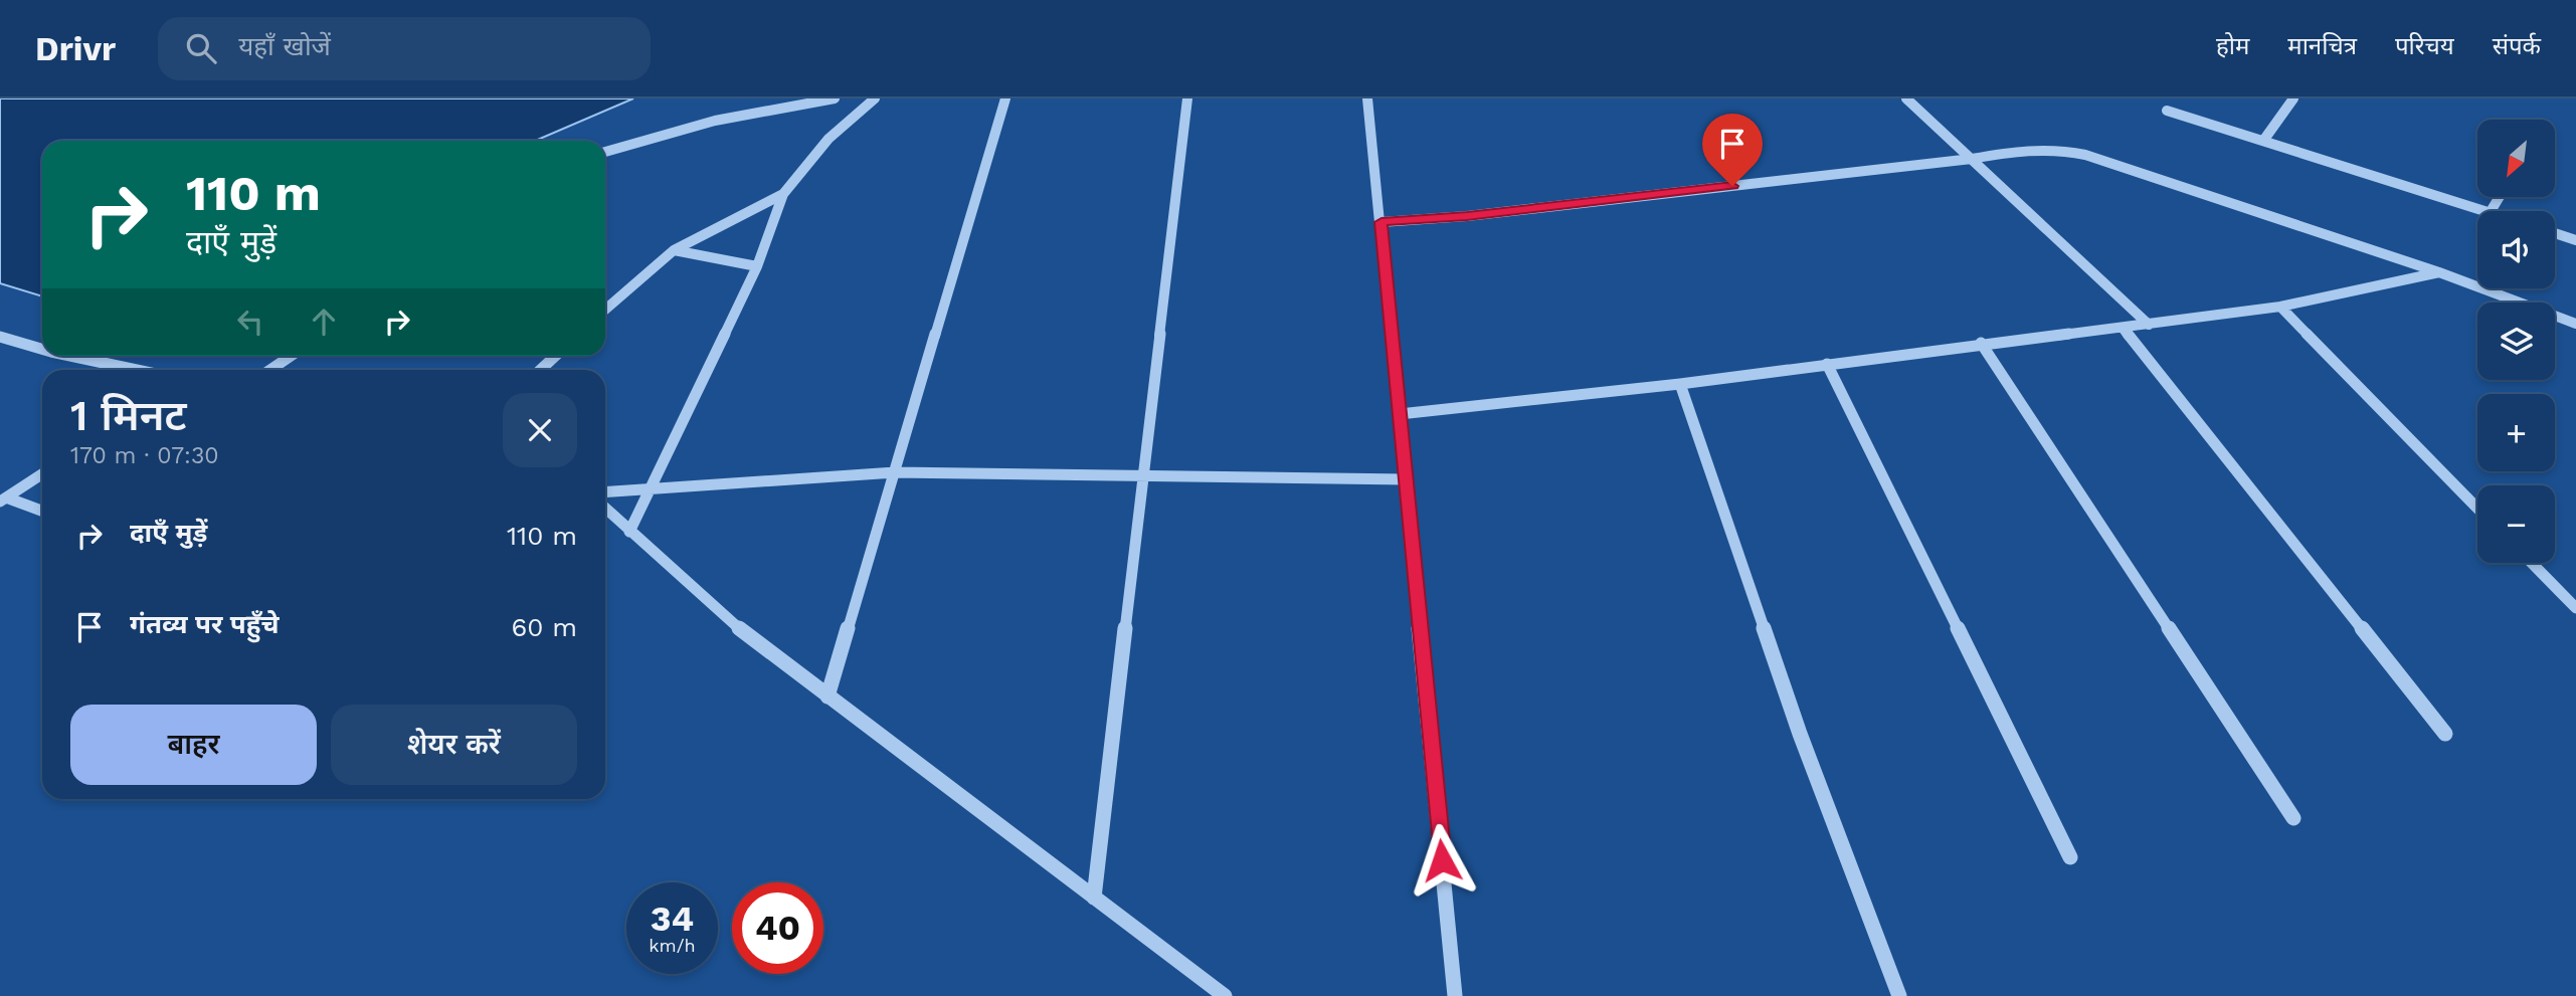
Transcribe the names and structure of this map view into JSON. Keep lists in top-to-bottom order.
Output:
{
  "north": "bottom left",
  "page": {
    "header": "Drivr",
    "search": "यहाँ खोजें",
    "nav": [
      "होम",
      "मानचित्र",
      "परिचय",
      "संपर्क"
    ],
    "map_buttons": ["+", "−"],
    "turn": ["110 m", "दाएँ मुड़ें"],
    "heading": ["1 मिनट", "170 m · 07:30"],
    "list": [
      {
        "name": "दाएँ मुड़ें",
        "value": "110 m"
      },
      {
        "name": "गंतव्य पर पहुँचे",
        "value": "60 m"
      }
    ],
    "buttons": ["बाहर", "शेयर करें"],
    "speed": "34 km/h",
    "limit": "40"
  }
}
